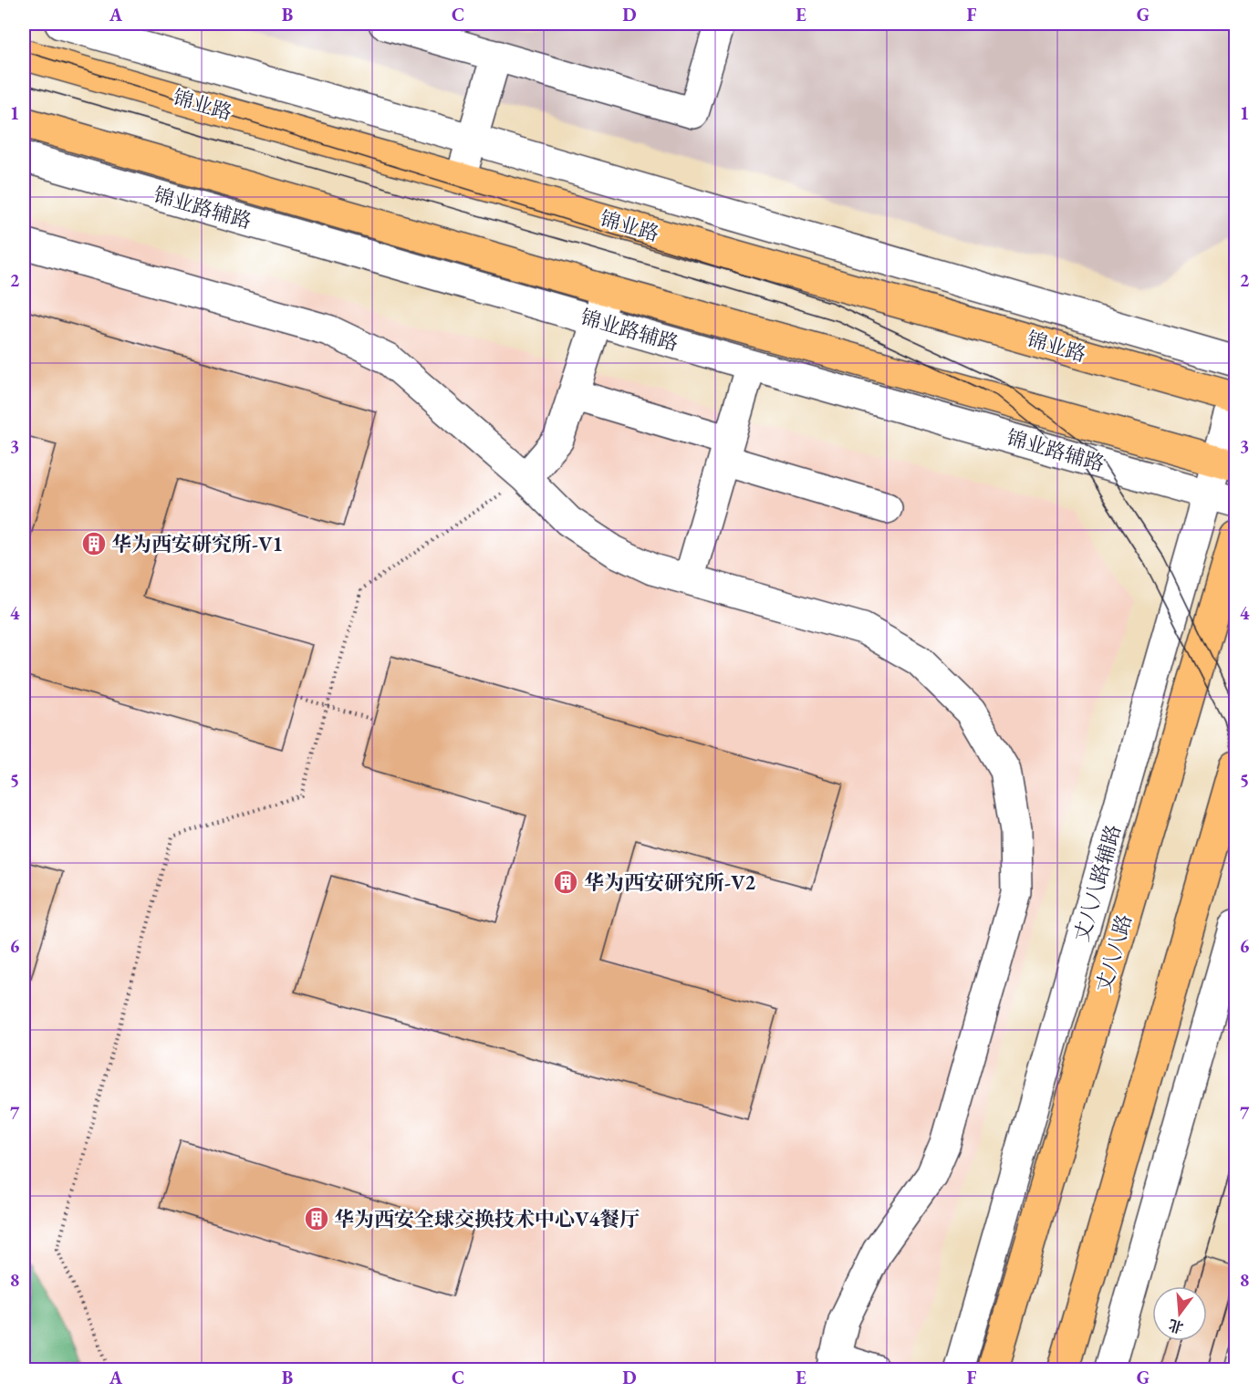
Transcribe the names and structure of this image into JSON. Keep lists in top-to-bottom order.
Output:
{
  "streets": {
    "main road": ["锦业路", "丈八八路"],
    "street": ["锦业路辅路", "丈八八路辅路"]
  },
  "crossings": [
    ["锦业路", "丈八八路辅路"],
    ["锦业路辅路", "丈八八路辅路"]
  ],
  "places": {
    "building": ["华为西安研究所-V1", "华为西安研究所-V2", "华为西安全球交换技术中心V4餐厅"]
  },
  "north": "bottom",
  "grid": {
    "columns": [
      "A",
      "B",
      "C",
      "D",
      "E",
      "F",
      "G"
    ],
    "rows": [
      "1",
      "2",
      "3",
      "4",
      "5",
      "6",
      "7",
      "8"
    ]
  }
}
